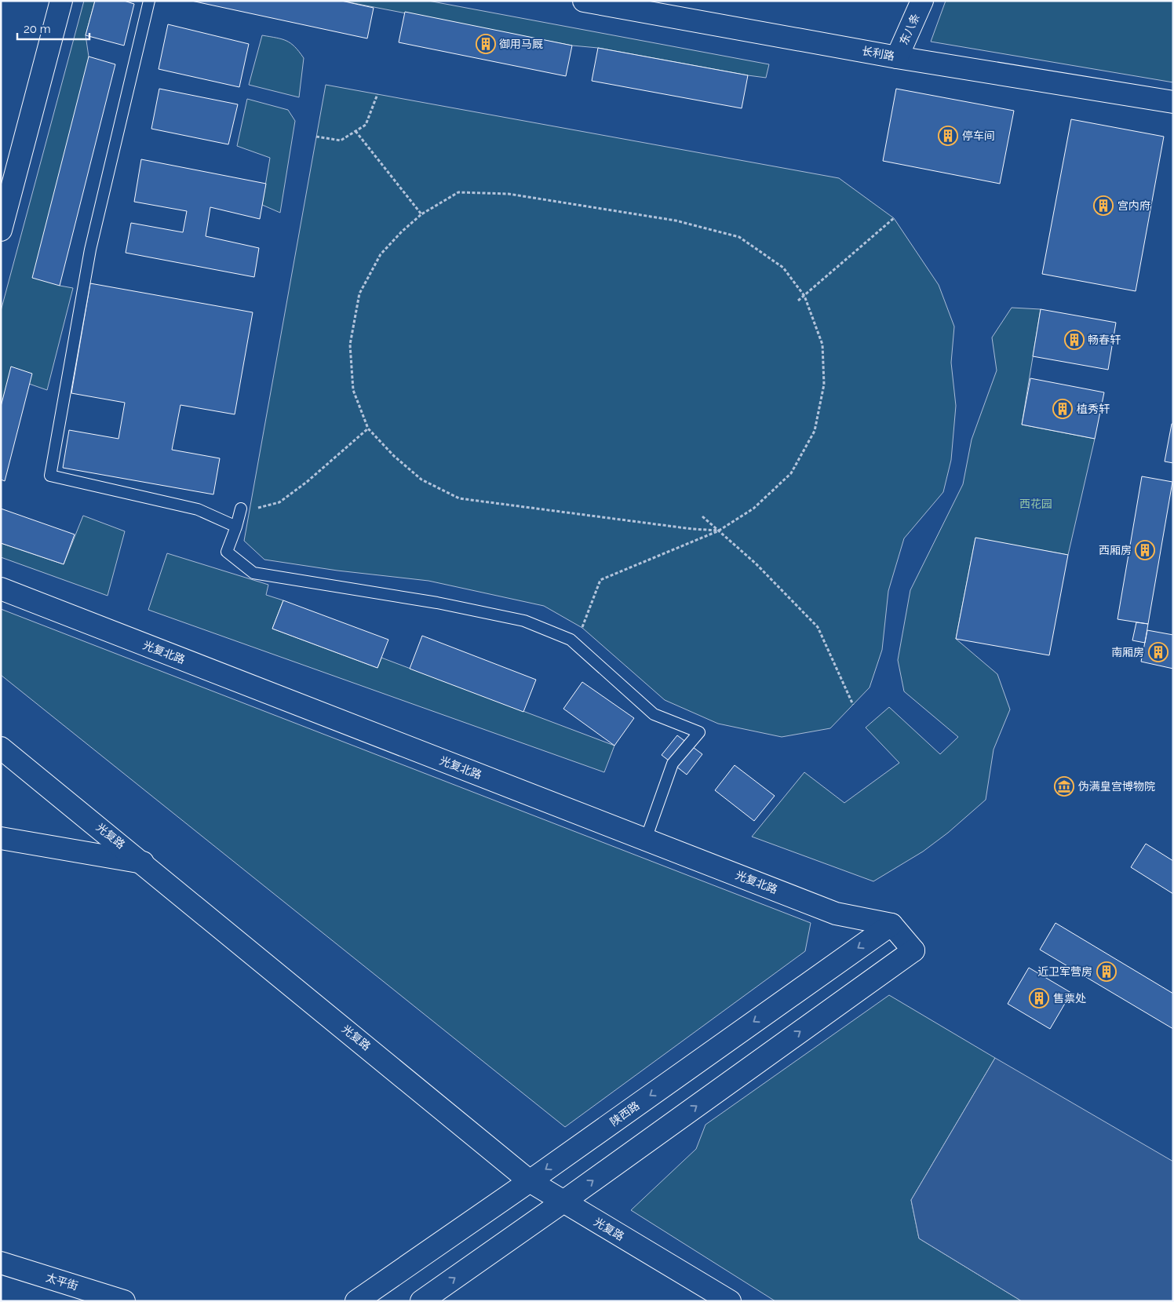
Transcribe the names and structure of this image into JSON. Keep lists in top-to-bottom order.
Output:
{
  "streets": {
    "street": [
      "东八条",
      "长利路",
      "光复北路",
      "光复路",
      "陕西路",
      "太平街"
    ]
  },
  "crossings": [
    ["东八条", "长利路"],
    ["光复北路", "陕西路"],
    ["光复路", "陕西路"]
  ],
  "parks": ["西花园"],
  "places": {
    "building": [
      "御用马厩",
      "停车间",
      "宫内府",
      "畅春轩",
      "植秀轩",
      "西厢房",
      "南厢房",
      "近卫军营房",
      "售票处"
    ],
    "museum": ["伪满皇宫博物院"]
  },
  "scale_bar": "20 m"
}
